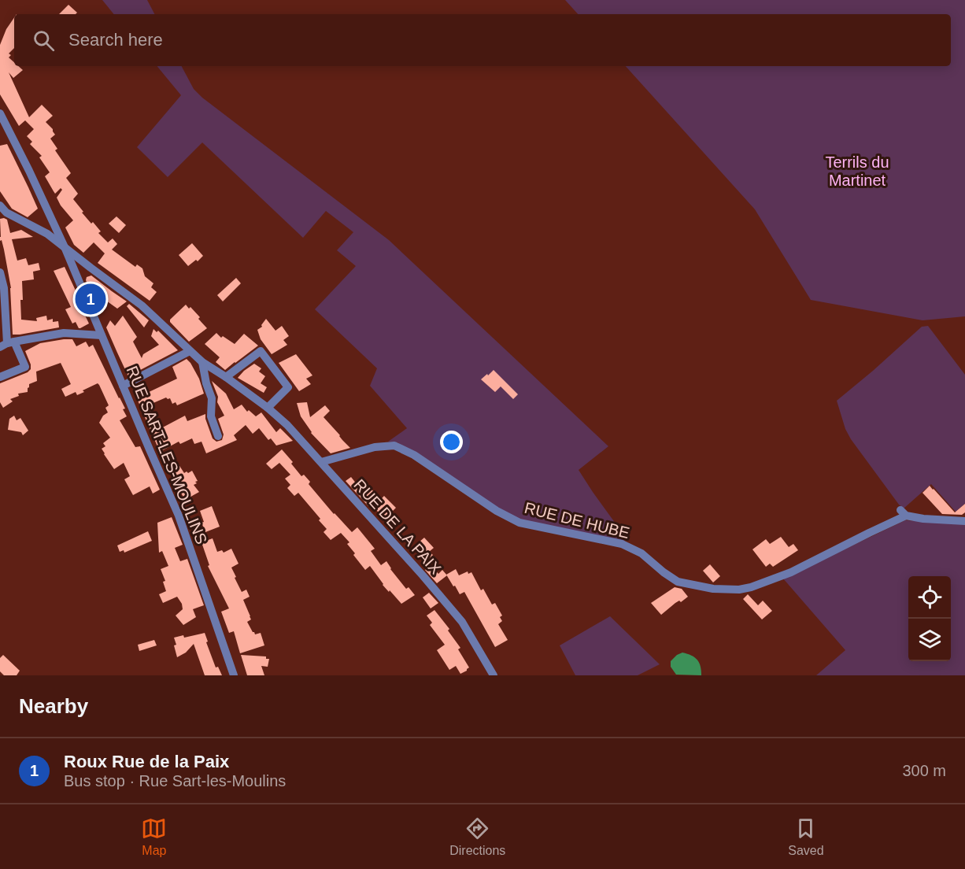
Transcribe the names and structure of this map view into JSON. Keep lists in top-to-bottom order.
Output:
{
  "streets": {
    "street": ["RUE SART-LES-MOULINS", "RUE DE HUBE", "RUE DE LA PAIX"]
  },
  "crossings": [
    ["RUE SART-LES-MOULINS", "RUE DE LA PAIX"],
    ["RUE DE HUBE", "RUE DE LA PAIX"]
  ],
  "parks": ["Terrils du Martinet"],
  "page": {
    "search": "Search here",
    "pins": "1",
    "heading": "Nearby",
    "list": [
      {
        "mark": "1",
        "name": "Roux Rue de la Paix",
        "note": "Bus stop · Rue Sart-les-Moulins",
        "value": "300 m"
      }
    ],
    "nav": ["Map", "Directions", "Saved"]
  }
}
